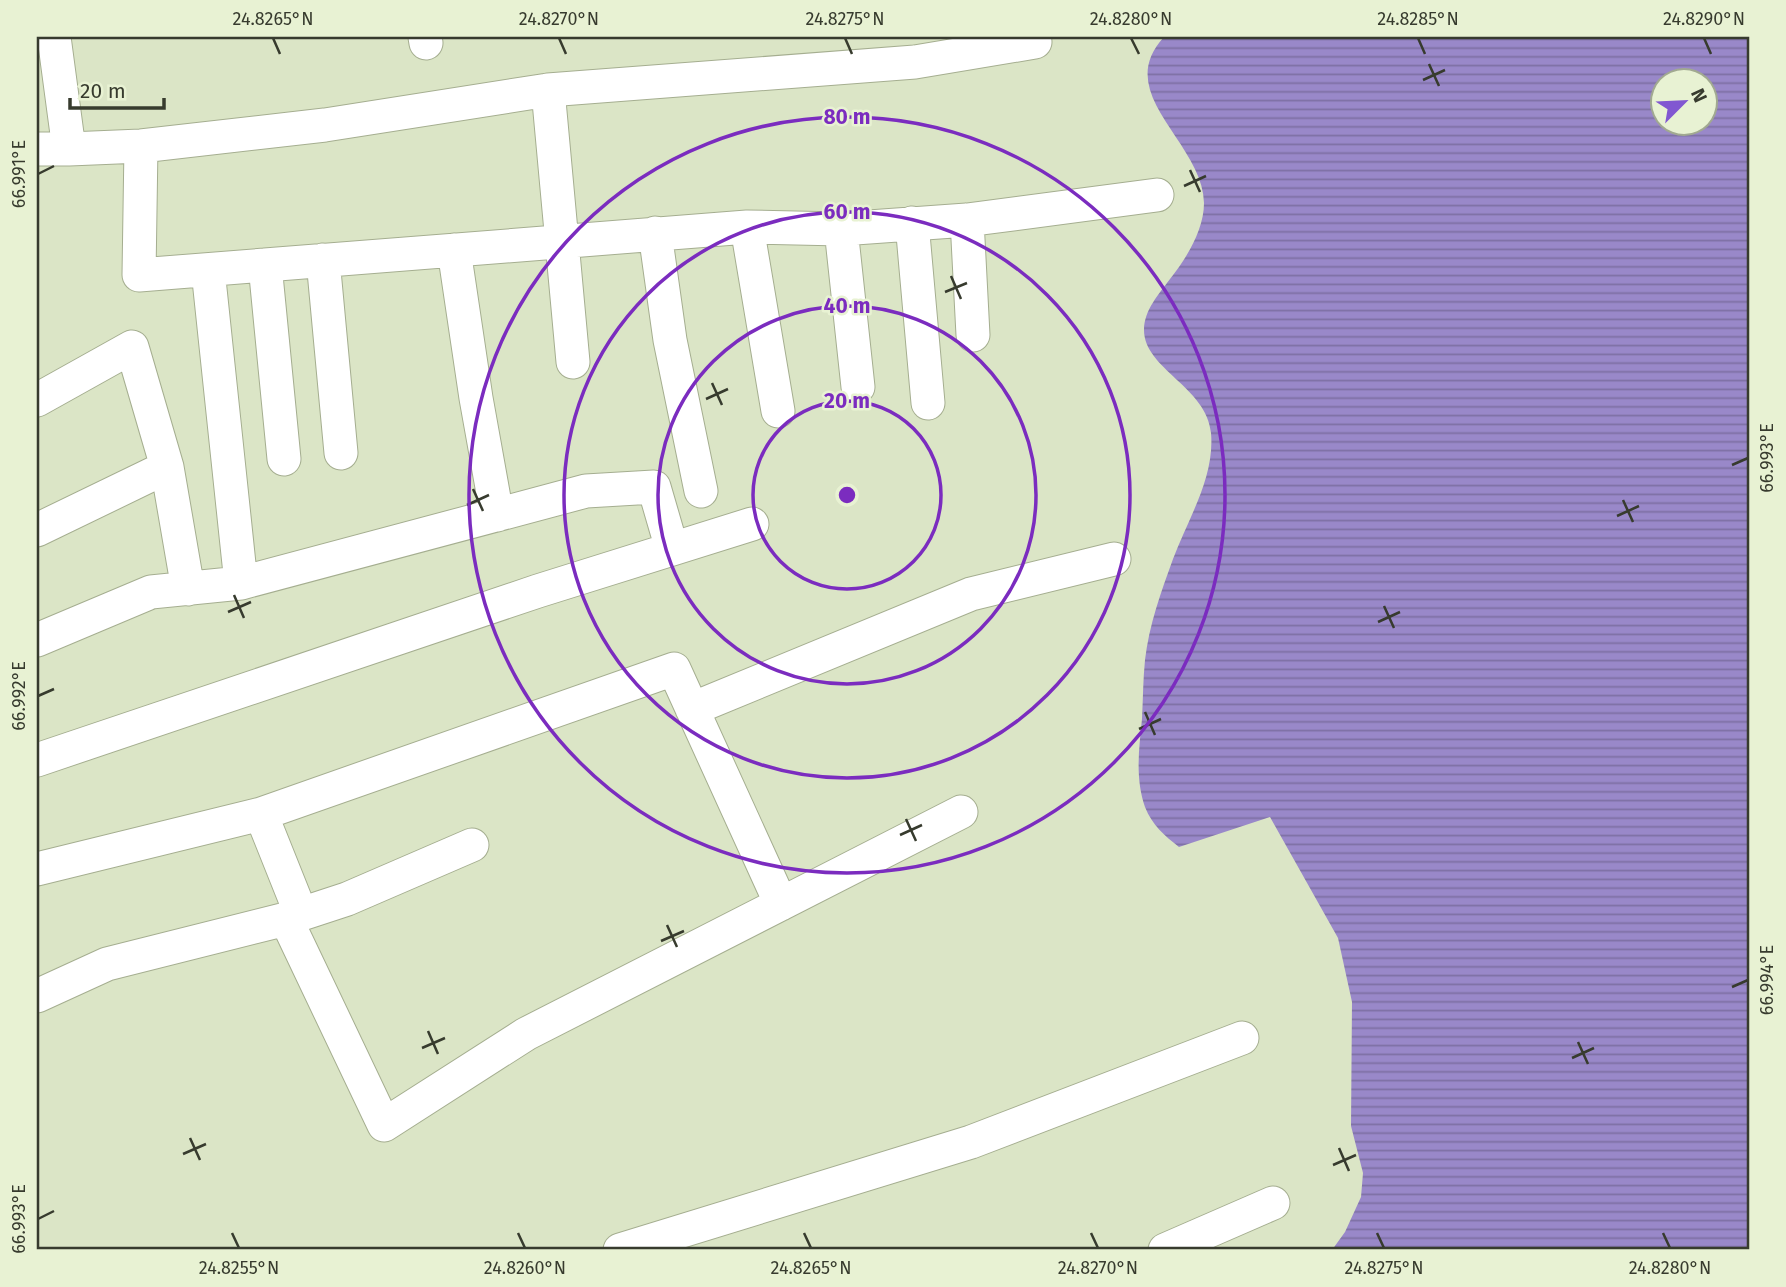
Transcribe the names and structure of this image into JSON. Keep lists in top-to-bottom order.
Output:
{
  "scale_bar": "20 m",
  "north": "top right",
  "coordinates": [
    "24.8265°N",
    "24.8270°N",
    "24.8275°N",
    "24.8280°N",
    "24.8285°N",
    "24.8290°N",
    "66.991°E",
    "66.993°E",
    "66.992°E",
    "66.994°E",
    "24.8255°N",
    "24.8260°N"
  ],
  "rings": [
    "80 m",
    "60 m",
    "40 m",
    "20 m"
  ]
}
